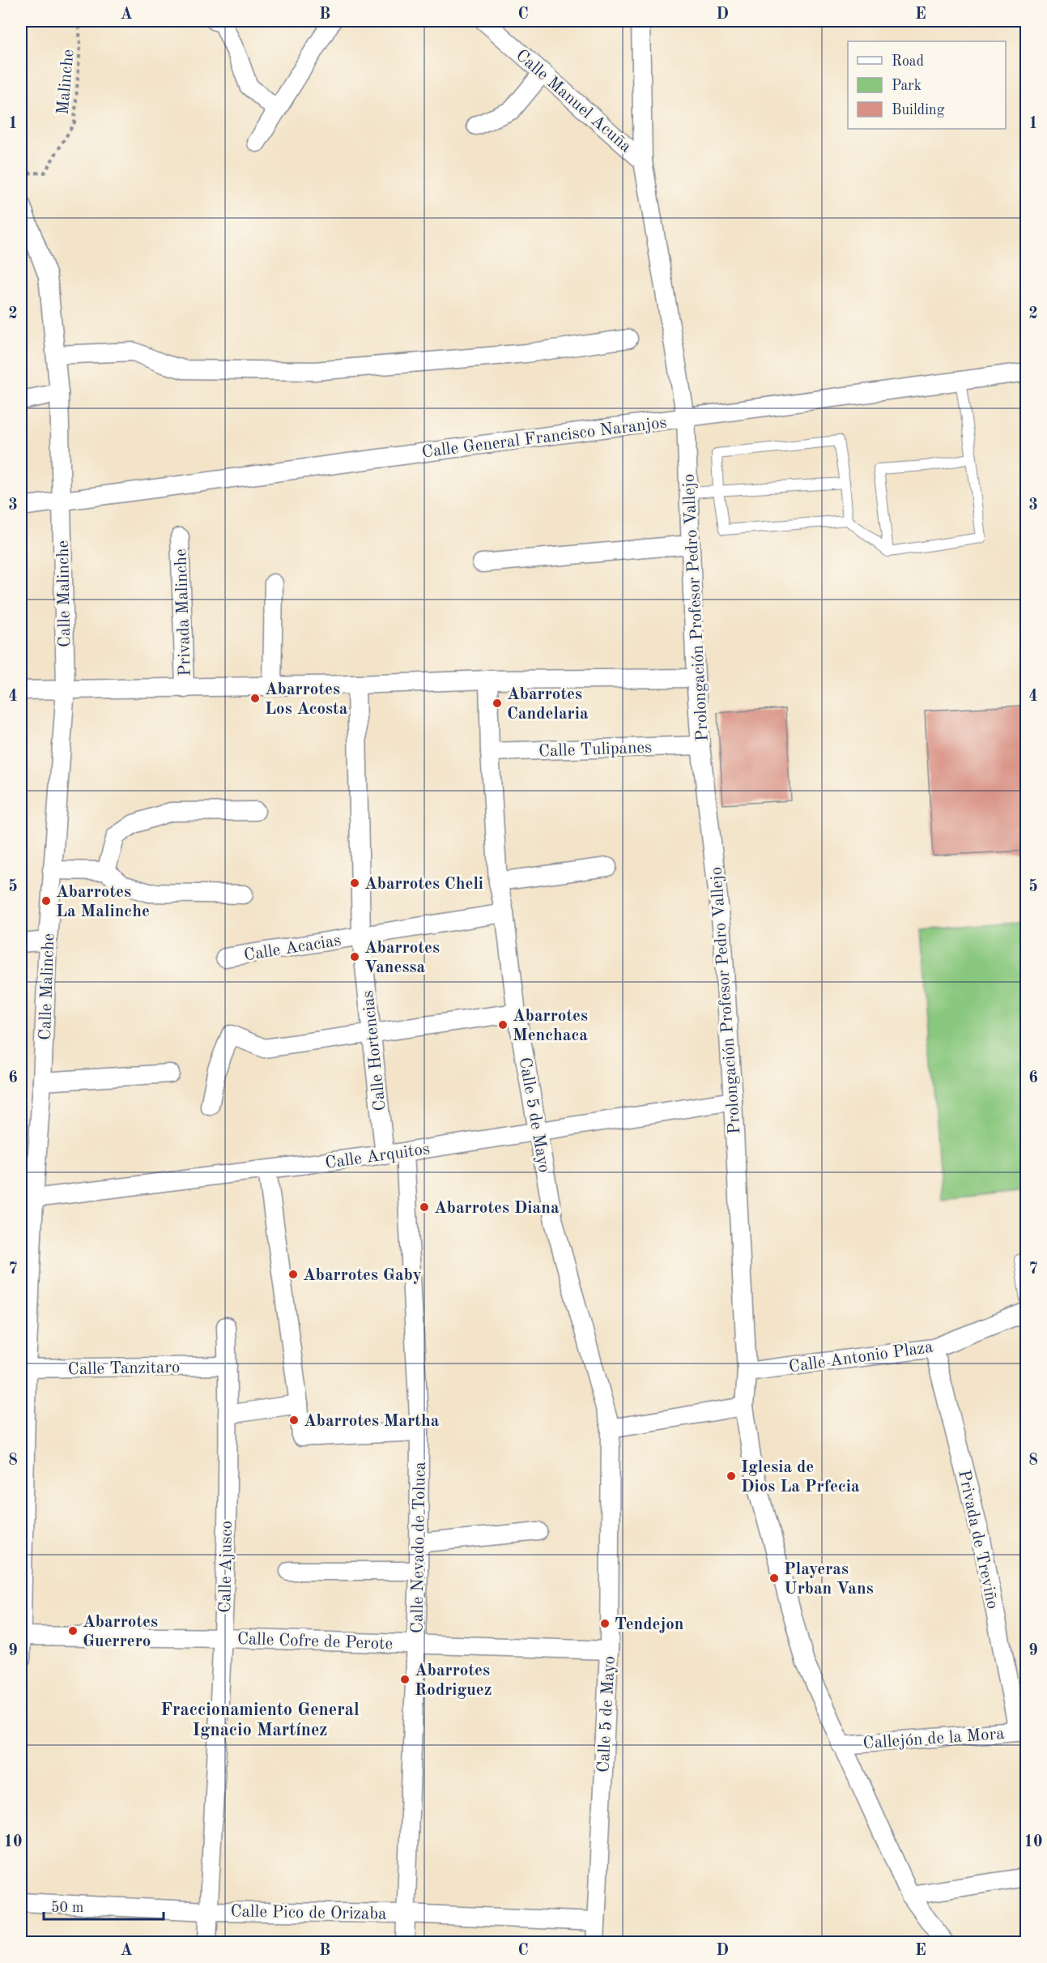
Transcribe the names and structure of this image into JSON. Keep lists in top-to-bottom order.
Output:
{
  "streets": {
    "street": [
      "Calle Manuel Acuña",
      "Calle General Francisco Naranjos",
      "Calle Malinche",
      "Prolongación Profesor Pedro Vallejo",
      "Privada Malinche",
      "Calle Tulipanes",
      "Calle Acacias",
      "Calle Hortencias",
      "Calle 5 de Mayo",
      "Calle Arquitos",
      "Calle Antonio Plaza",
      "Calle Tanzitaro",
      "Privada de Treviño",
      "Calle Nevado de Toluca",
      "Calle Ajusco",
      "Calle Cofre de Perote",
      "Callejón de la Mora",
      "Calle Pico de Orizaba"
    ],
    "path": ["Malinche"]
  },
  "crossings": [
    ["Calle Manuel Acuña", "Prolongación Profesor Pedro Vallejo"],
    ["Calle General Francisco Naranjos", "Calle Malinche"],
    ["Calle General Francisco Naranjos", "Prolongación Profesor Pedro Vallejo"],
    ["Calle Malinche", "Calle Arquitos"],
    ["Calle Malinche", "Calle Tanzitaro"],
    ["Calle Malinche", "Calle Cofre de Perote"],
    ["Prolongación Profesor Pedro Vallejo", "Calle Tulipanes"],
    ["Prolongación Profesor Pedro Vallejo", "Calle Arquitos"],
    ["Prolongación Profesor Pedro Vallejo", "Calle Antonio Plaza"],
    ["Prolongación Profesor Pedro Vallejo", "Callejón de la Mora"],
    ["Calle Tulipanes", "Calle 5 de Mayo"],
    ["Calle Acacias", "Calle Hortencias"],
    ["Calle Acacias", "Calle 5 de Mayo"],
    ["Calle Hortencias", "Calle Arquitos"],
    ["Calle 5 de Mayo", "Calle Arquitos"],
    ["Calle 5 de Mayo", "Calle Cofre de Perote"],
    ["Calle 5 de Mayo", "Calle Pico de Orizaba"],
    ["Calle Arquitos", "Calle Nevado de Toluca"],
    ["Calle Antonio Plaza", "Privada de Treviño"],
    ["Calle Tanzitaro", "Calle Ajusco"],
    ["Privada de Treviño", "Callejón de la Mora"],
    ["Calle Nevado de Toluca", "Calle Cofre de Perote"],
    ["Calle Nevado de Toluca", "Calle Pico de Orizaba"],
    ["Calle Ajusco", "Calle Cofre de Perote"],
    ["Calle Ajusco", "Calle Pico de Orizaba"]
  ],
  "districts": ["Fraccionamiento General Ignacio Martínez"],
  "places": [
    "Abarrotes Los Acosta",
    "Abarrotes Candelaria",
    "Abarrotes Cheli",
    "Abarrotes La Malinche",
    "Abarrotes Vanessa",
    "Abarrotes Menchaca",
    "Abarrotes Diana",
    "Abarrotes Gaby",
    "Abarrotes Martha",
    "Iglesia de Dios La Prfecia",
    "Playeras Urban Vans",
    "Tendejon",
    "Abarrotes Guerrero",
    "Abarrotes Rodriguez"
  ],
  "legend": ["Road", "Park", "Building"],
  "scale_bar": "50 m",
  "grid": {
    "columns": [
      "A",
      "B",
      "C",
      "D",
      "E"
    ],
    "rows": [
      "1",
      "2",
      "3",
      "4",
      "5",
      "6",
      "7",
      "8",
      "9",
      "10"
    ]
  }
}
